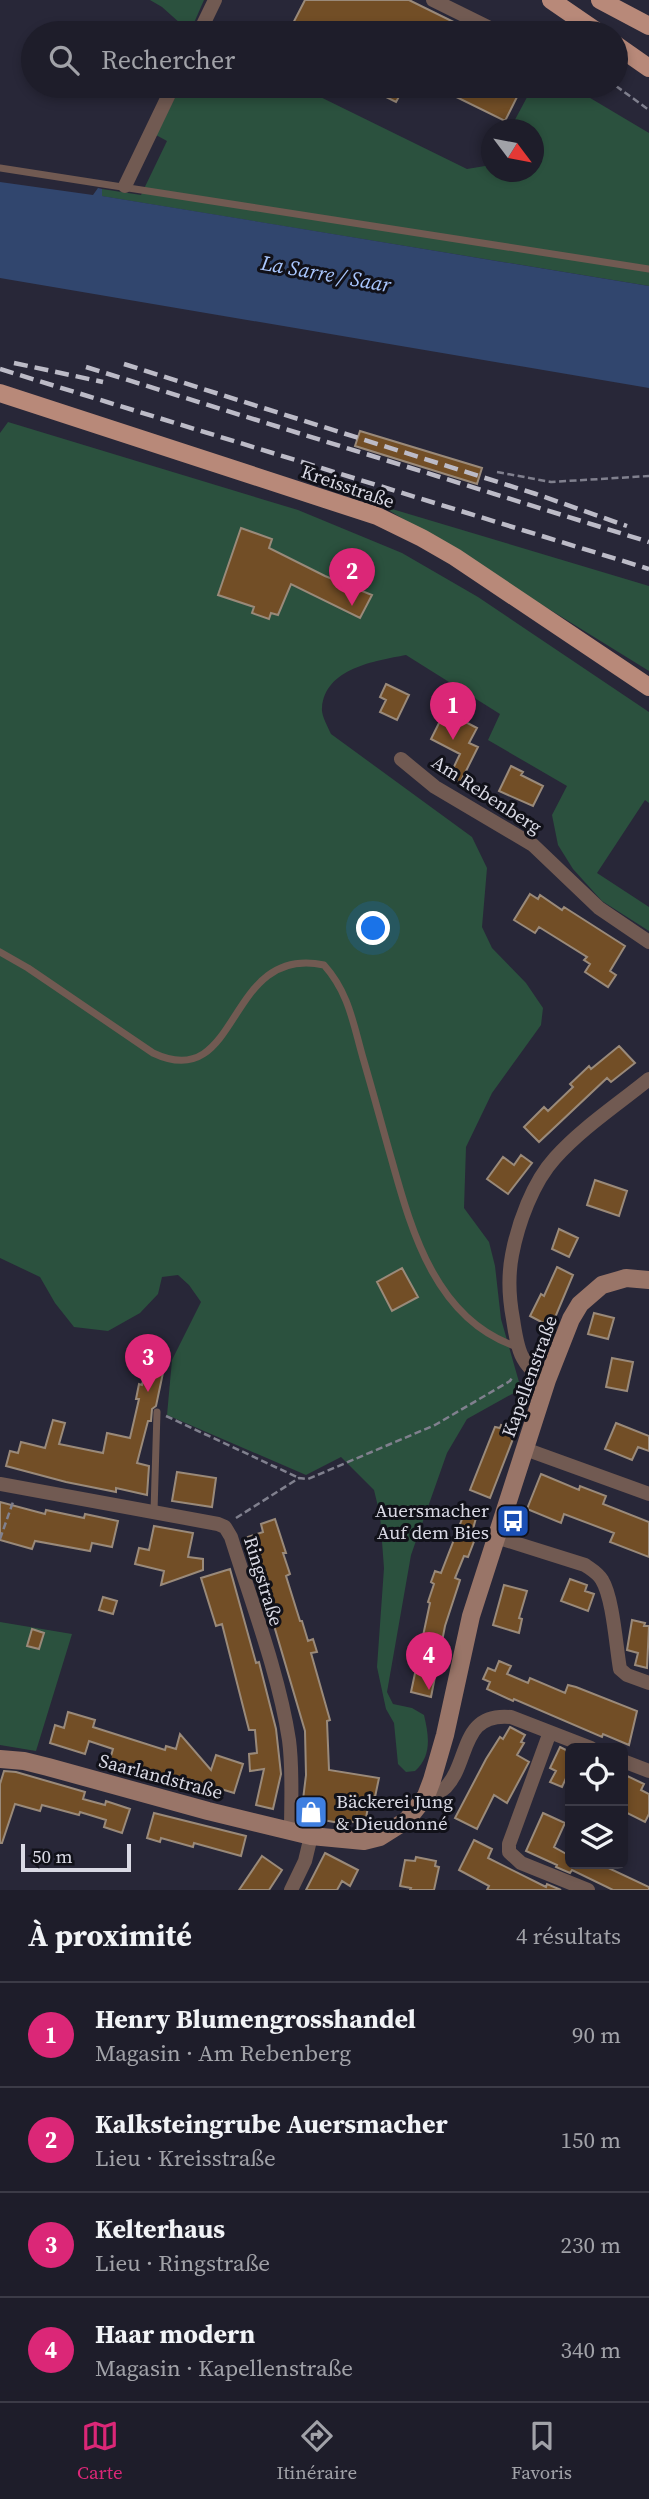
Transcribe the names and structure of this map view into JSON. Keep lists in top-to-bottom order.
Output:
{
  "streets": {
    "main road": ["Kreisstraße"],
    "street": [
      "Am Rebenberg",
      "Kapellenstraße",
      "Ringstraße",
      "Saarlandstraße"
    ]
  },
  "crossings": [
    ["Kapellenstraße", "Saarlandstraße"],
    ["Ringstraße", "Saarlandstraße"]
  ],
  "water": ["La Sarre / Saar"],
  "places": {
    "bus stop": ["Auersmacher Auf dem Bies"],
    "shop": ["Bäckerei Jung & Dieudonné"]
  },
  "scale_bar": "50 m",
  "north": "bottom right",
  "page": {
    "search": "Rechercher",
    "pins": [
      "2",
      "1",
      "3",
      "4"
    ],
    "scale": "50 m",
    "heading": ["À proximité", "4 résultats"],
    "list": [
      {
        "mark": "1",
        "name": "Henry Blumengrosshandel",
        "note": "Magasin · Am Rebenberg",
        "value": "90 m"
      },
      {
        "mark": "2",
        "name": "Kalksteingrube Auersmacher",
        "note": "Lieu · Kreisstraße",
        "value": "150 m"
      },
      {
        "mark": "3",
        "name": "Kelterhaus",
        "note": "Lieu · Ringstraße",
        "value": "230 m"
      },
      {
        "mark": "4",
        "name": "Haar modern",
        "note": "Magasin · Kapellenstraße",
        "value": "340 m"
      }
    ],
    "nav": ["Carte", "Itinéraire", "Favoris"]
  }
}
